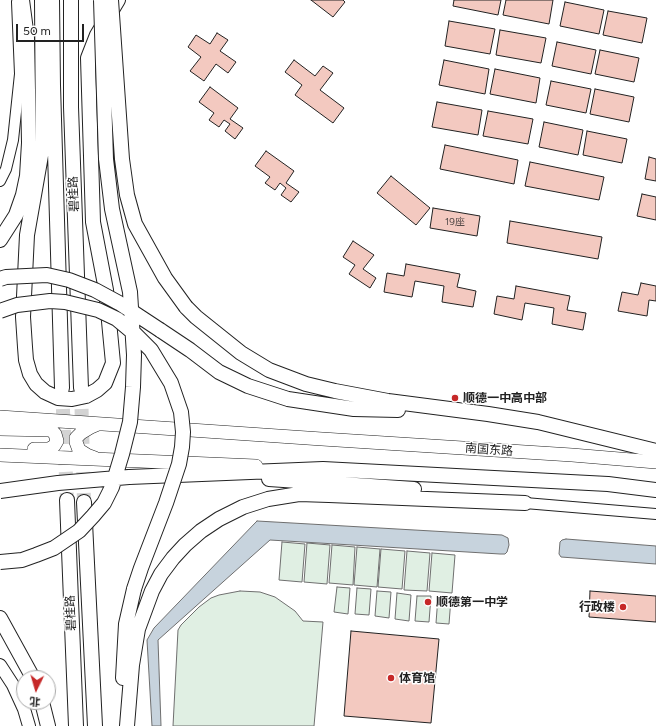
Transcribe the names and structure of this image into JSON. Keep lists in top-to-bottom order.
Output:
{
  "streets": {
    "highway": ["碧桂路"],
    "main road": ["南国东路"]
  },
  "places": [
    "顺德一中高中部",
    "顺德第一中学",
    "行政楼",
    "体育馆"
  ],
  "house_numbers": ["19座"],
  "scale_bar": "50 m",
  "north": "bottom"
}
